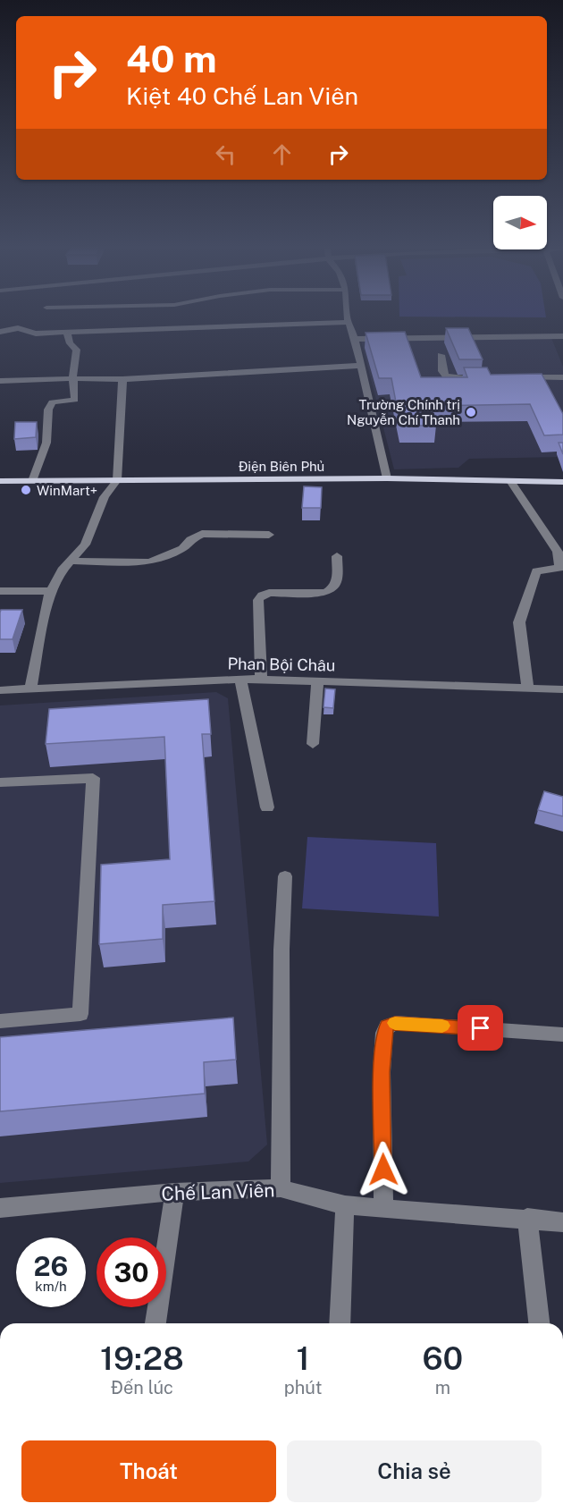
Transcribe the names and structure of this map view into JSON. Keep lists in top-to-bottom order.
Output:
{
  "streets": {
    "main road": ["Điện Biên Phủ"],
    "street": ["Phan Bội Châu", "Chế Lan Viên"]
  },
  "places": ["Trường Chính trị Nguyễn Chí Thanh", "WinMart+"],
  "north": "right",
  "page": {
    "turn": ["40 m", "Kiệt 40 Chế Lan Viên"],
    "speed": "26 km/h",
    "limit": "30",
    "eta": [
      "19:28",
      "Đến lúc",
      "1",
      "phút",
      "60",
      "m"
    ],
    "buttons": ["Thoát", "Chia sẻ"]
  }
}
